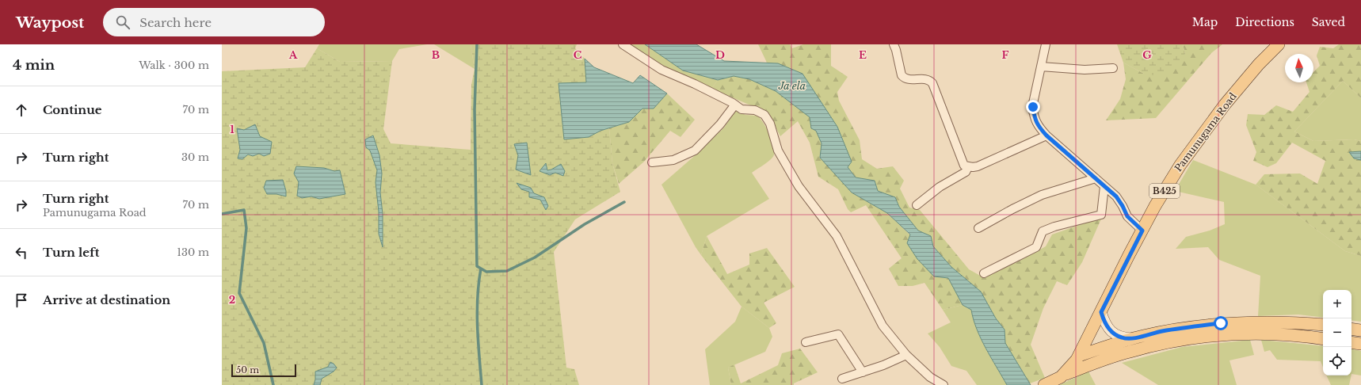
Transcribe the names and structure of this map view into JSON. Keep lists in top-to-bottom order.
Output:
{
  "streets": {
    "main road": ["Pamunugama Road", "B425"]
  },
  "water": ["Ja ela"],
  "scale_bar": "50 m",
  "north": "top",
  "page": {
    "header": "Waypost",
    "search": "Search here",
    "nav": ["Map", "Directions", "Saved"],
    "heading": ["4 min", "Walk · 300 m"],
    "list": [
      ["Continue", "70 m"],
      ["Turn right", "30 m"],
      ["Turn right", "Pamunugama Road", "70 m"],
      ["Turn left", "130 m"],
      "Arrive at destination"
    ],
    "map_buttons": ["+", "−"],
    "scale": "50 m"
  },
  "grid": {
    "columns": [
      "A",
      "B",
      "C",
      "D",
      "E",
      "F",
      "G"
    ],
    "rows": ["1", "2"]
  }
}
